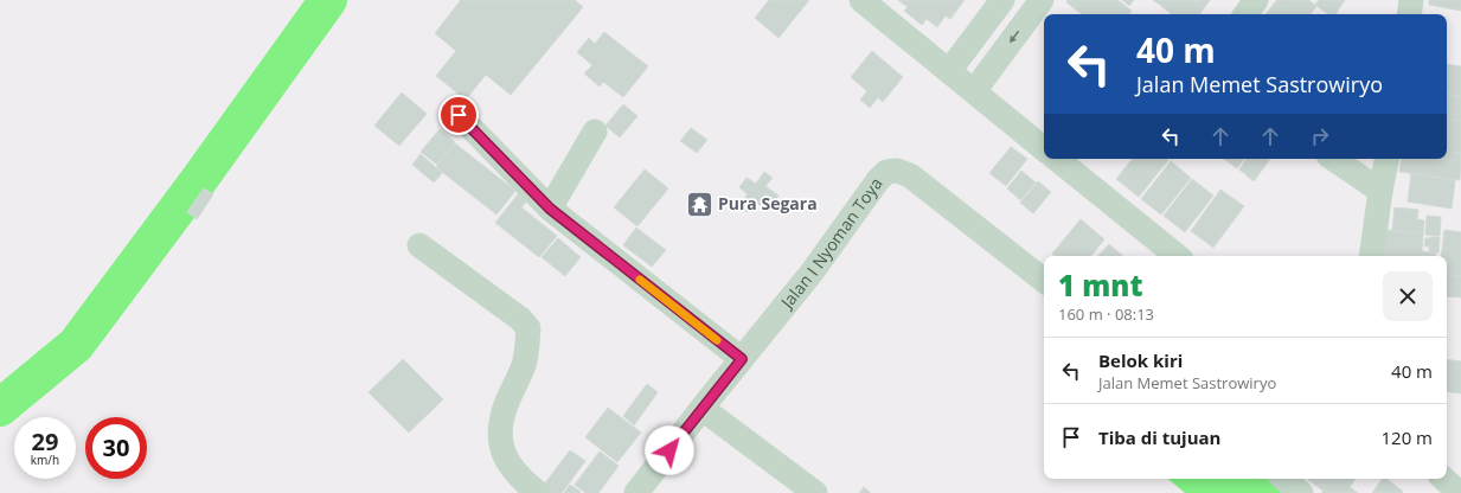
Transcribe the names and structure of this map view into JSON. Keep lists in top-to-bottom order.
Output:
{
  "streets": {
    "street": ["Jalan I Nyoman Toya"]
  },
  "places": {
    "temple": ["Pura Segara"]
  },
  "page": {
    "turn": ["40 m", "Jalan Memet Sastrowiryo"],
    "heading": ["1 mnt", "160 m · 08:13"],
    "list": [
      {
        "name": "Belok kiri",
        "note": "Jalan Memet Sastrowiryo",
        "value": "40 m"
      },
      {
        "name": "Tiba di tujuan",
        "value": "120 m"
      }
    ],
    "speed": "29 km/h",
    "limit": "30"
  }
}
